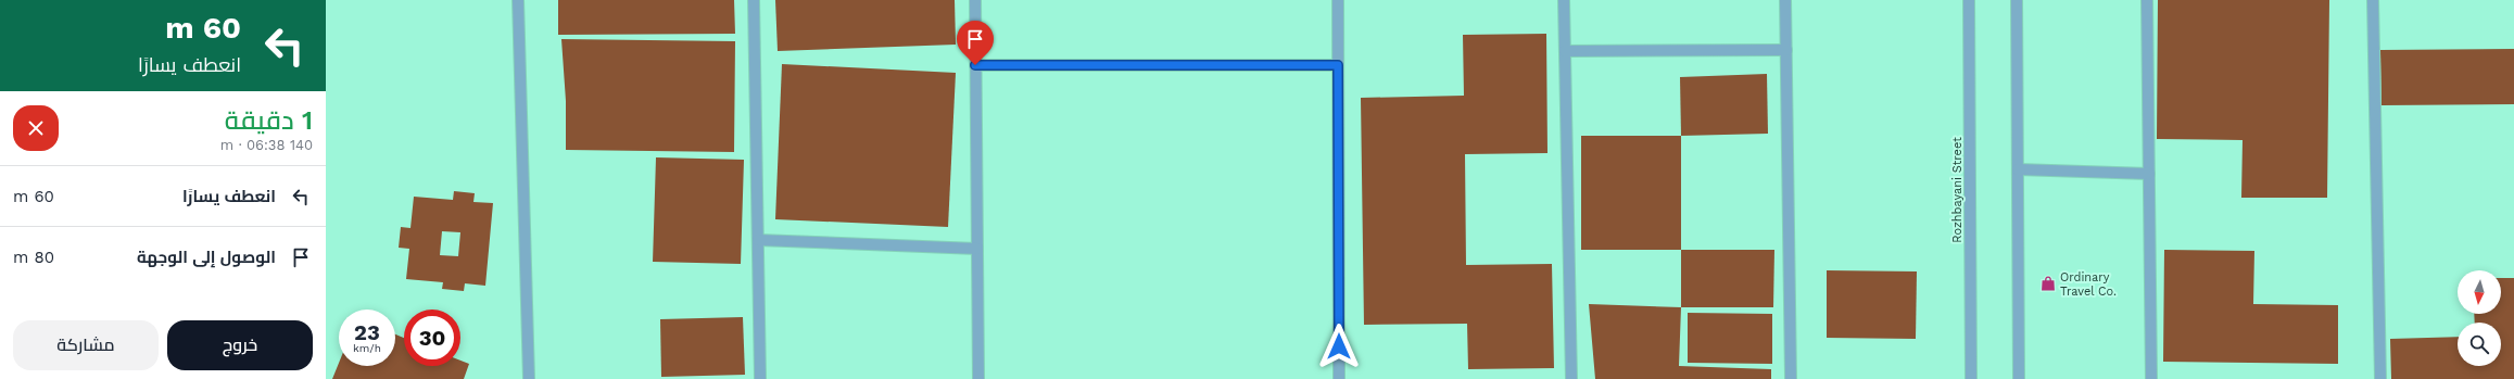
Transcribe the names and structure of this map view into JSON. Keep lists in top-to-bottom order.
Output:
{
  "streets": {
    "street": ["Rozhbayani Street"]
  },
  "places": {
    "shop": ["Ordinary Travel Co."]
  },
  "north": "bottom",
  "page": {
    "turn": ["60 m", "انعطف يسارًا"],
    "heading": ["1 دقيقة", "140 m · 06:38"],
    "list": [
      {
        "name": "انعطف يسارًا",
        "value": "60 m"
      },
      {
        "name": "الوصول إلى الوجهة",
        "value": "80 m"
      }
    ],
    "speed": "23 km/h",
    "limit": "30",
    "buttons": ["خروج", "مشاركة"]
  }
}
